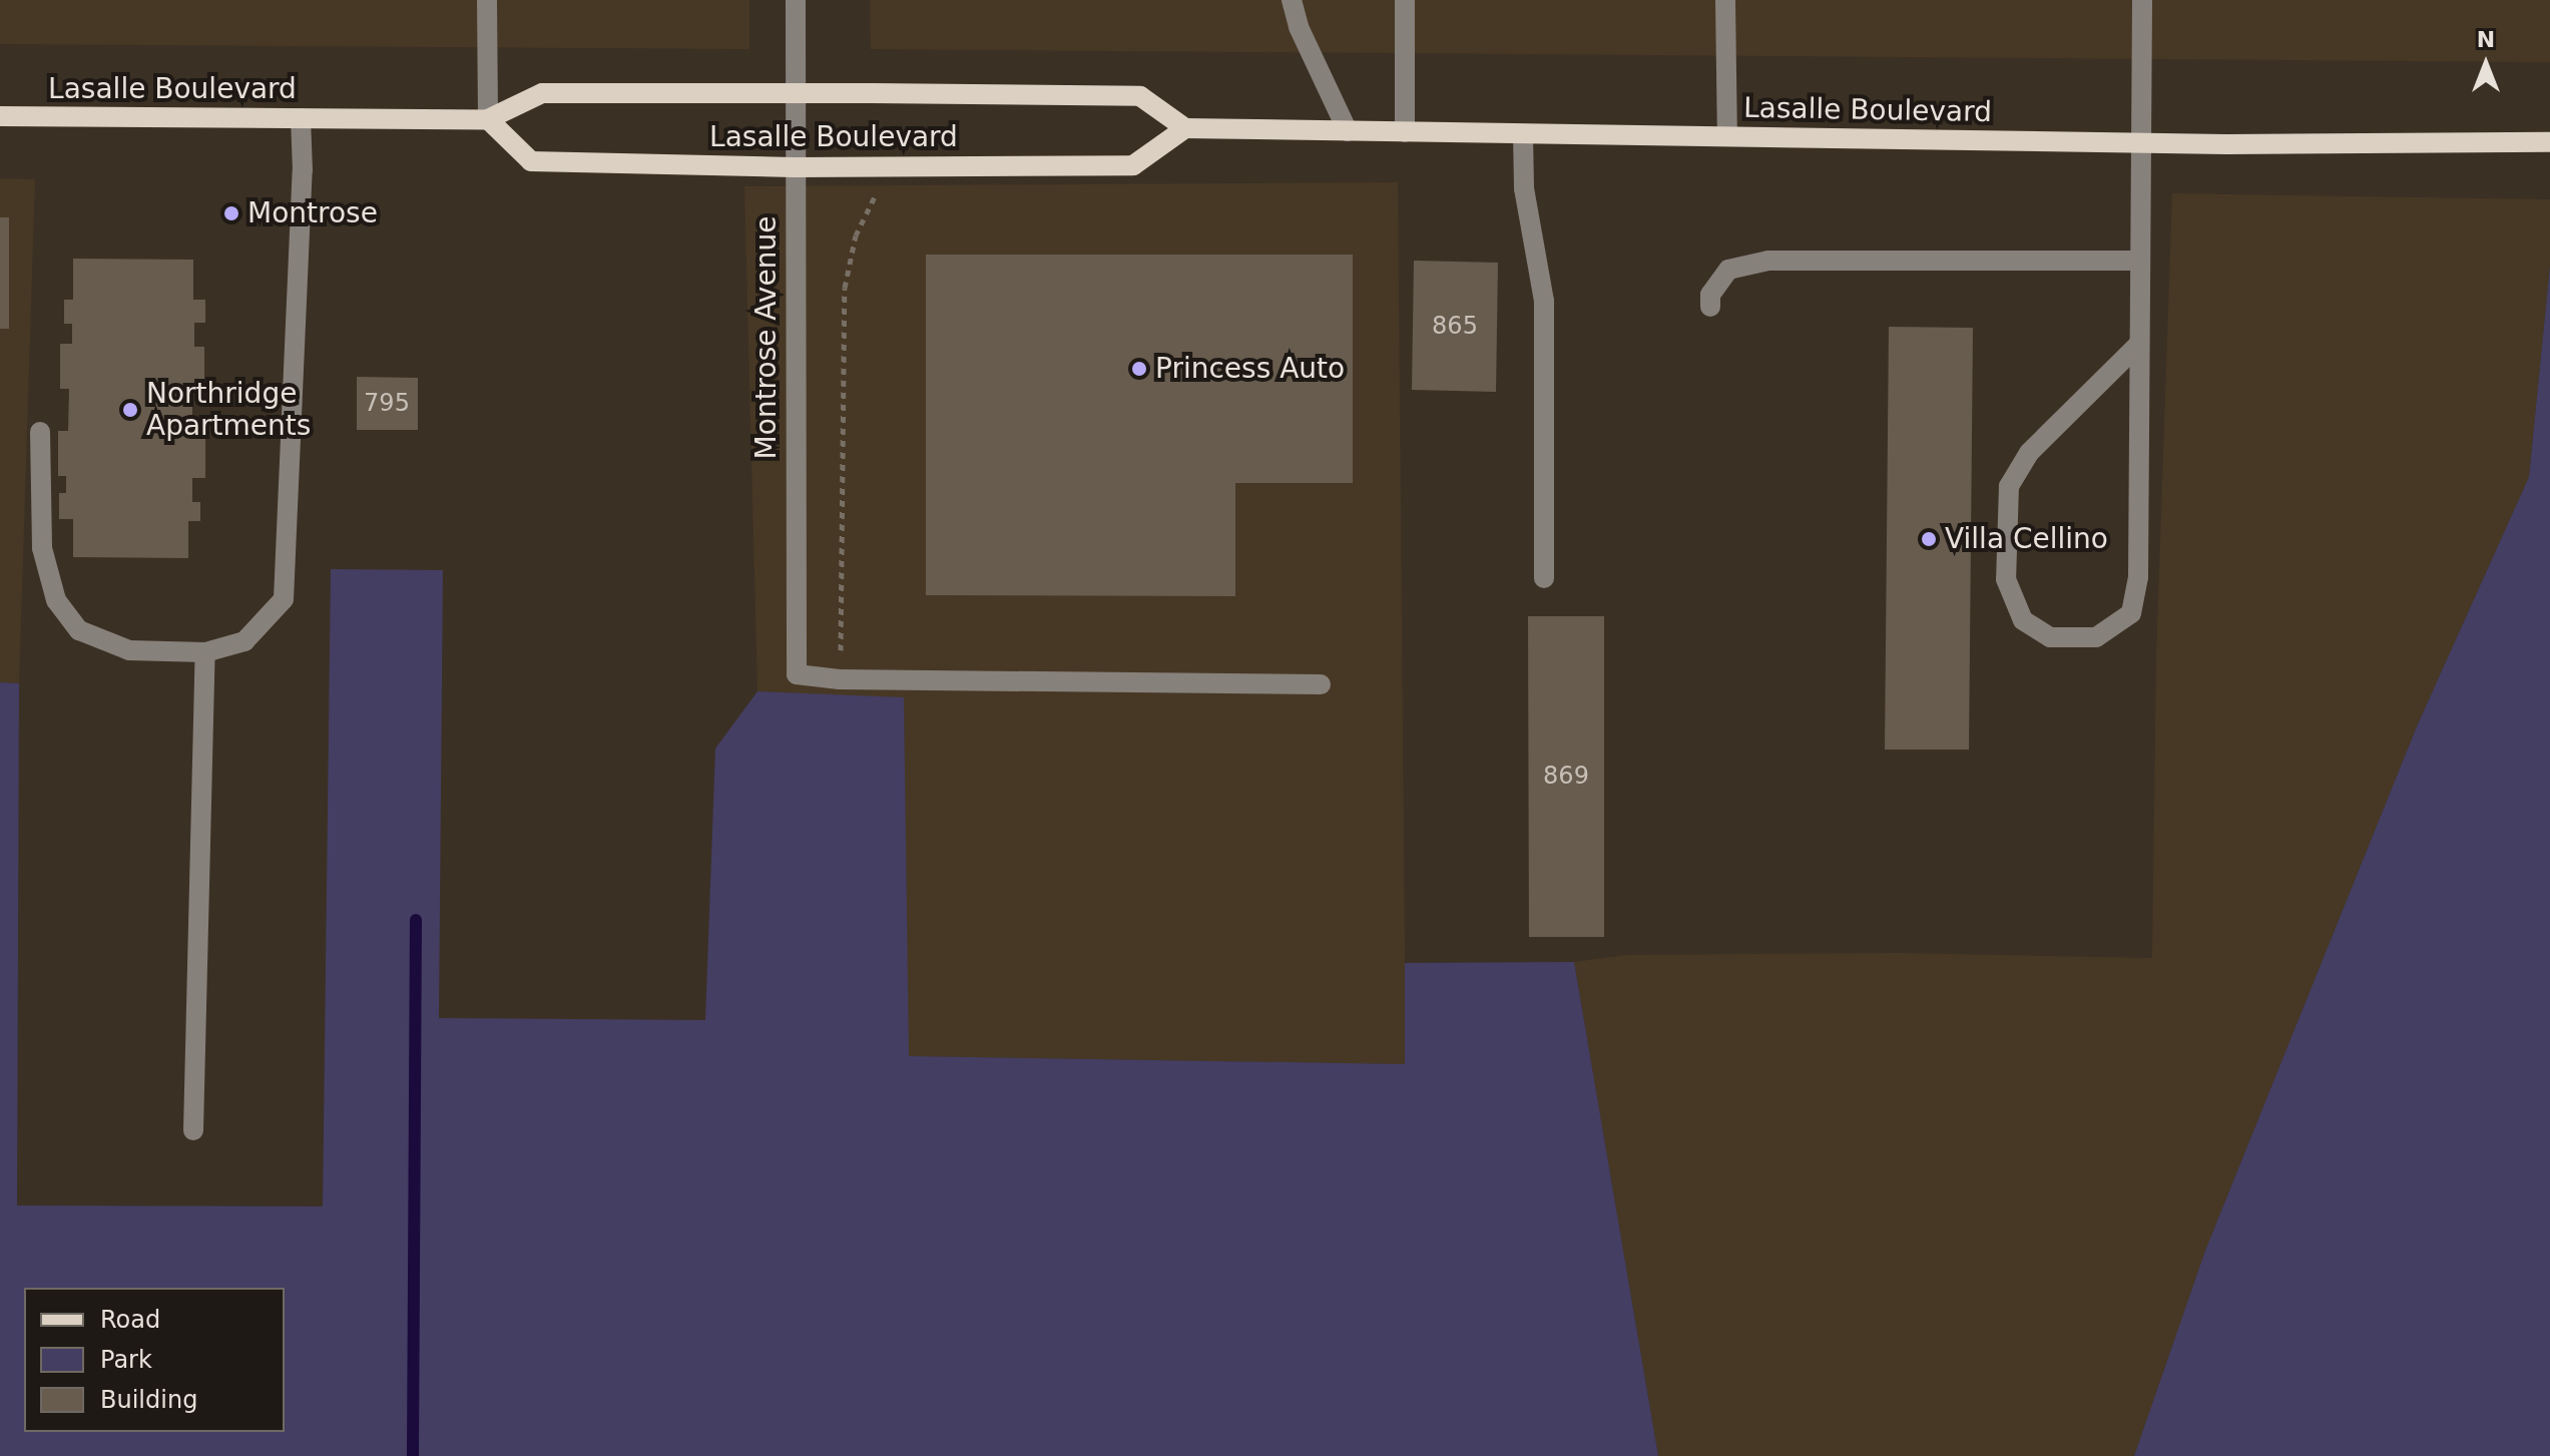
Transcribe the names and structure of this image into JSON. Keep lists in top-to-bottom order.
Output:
{
  "streets": {
    "main road": ["Lasalle Boulevard"],
    "street": ["Montrose Avenue"]
  },
  "crossings": [
    ["Lasalle Boulevard", "Montrose Avenue"]
  ],
  "places": [
    "Montrose",
    "Princess Auto",
    "Northridge Apartments",
    "Villa Cellino"
  ],
  "house_numbers": ["865", "795", "869"],
  "legend": ["Road", "Park", "Building"],
  "north": "top"
}
